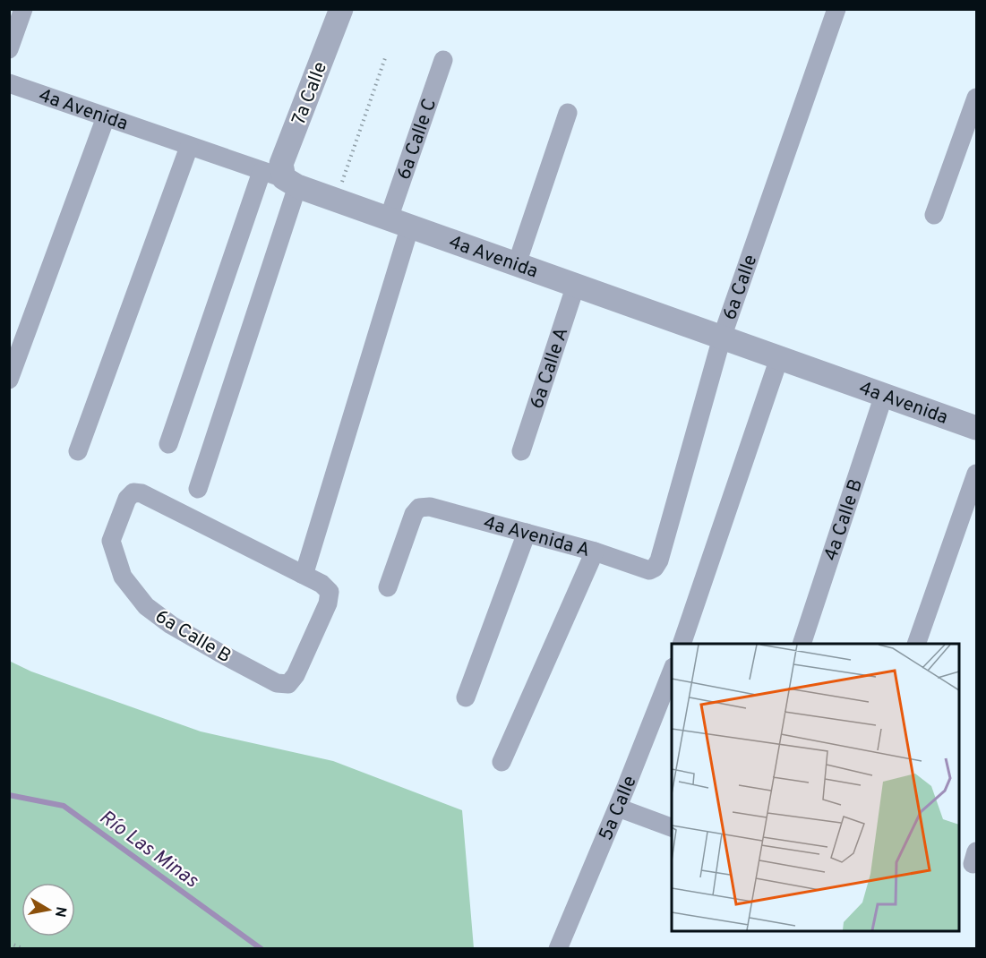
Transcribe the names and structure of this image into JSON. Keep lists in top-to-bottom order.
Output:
{
  "streets": {
    "street": [
      "7a Calle",
      "4a Avenida",
      "6a Calle C",
      "6a Calle",
      "6a Calle A",
      "4a Calle B",
      "4a Avenida A",
      "6a Calle B",
      "5a Calle"
    ]
  },
  "crossings": [
    ["7a Calle", "4a Avenida"],
    ["4a Avenida", "6a Calle C"],
    ["4a Avenida", "6a Calle"],
    ["4a Avenida", "6a Calle A"],
    ["4a Avenida", "4a Calle B"],
    ["6a Calle", "4a Avenida A"]
  ],
  "water": ["Río Las Minas"],
  "north": "right"
}
